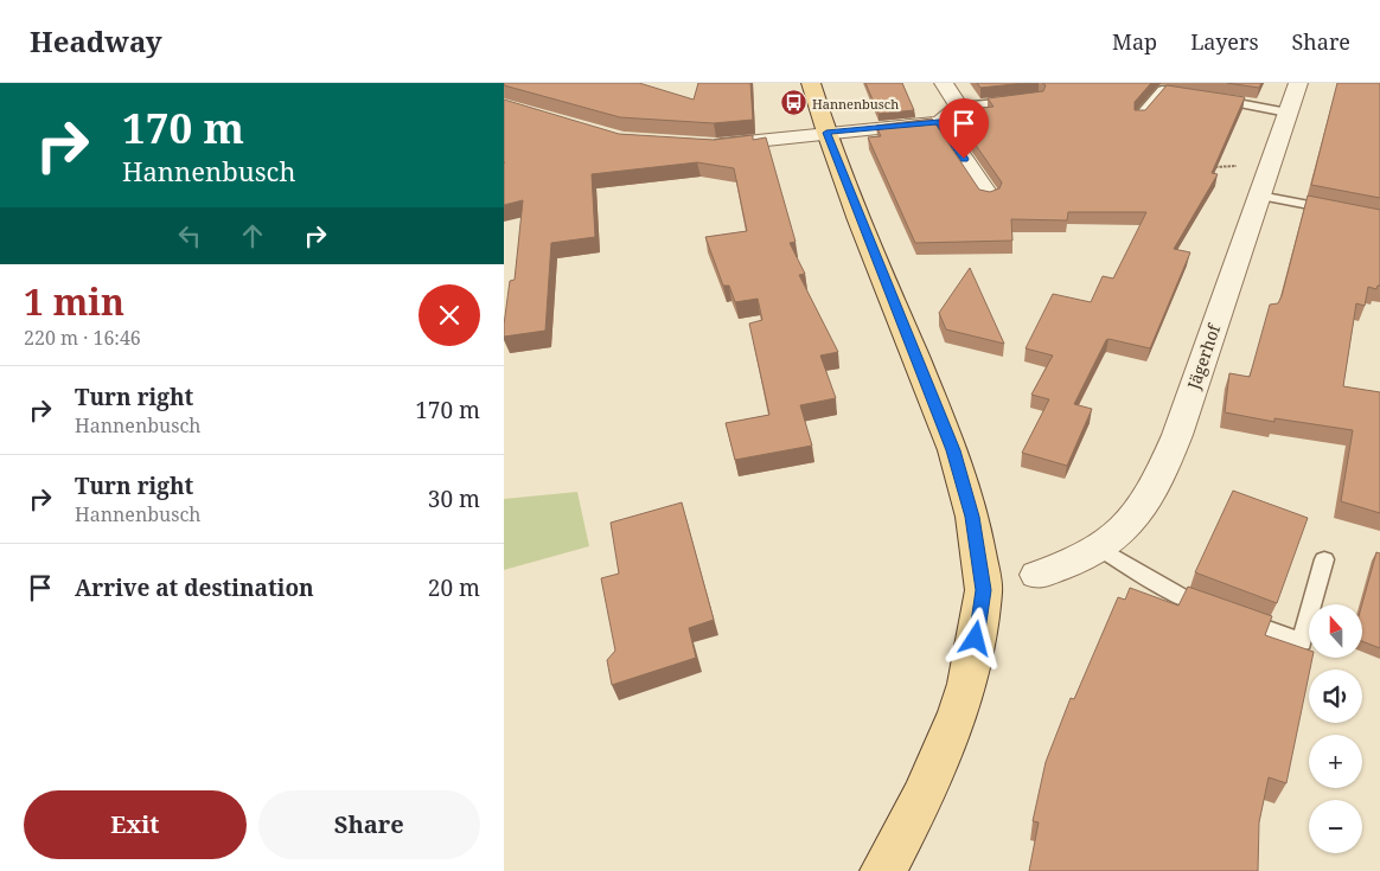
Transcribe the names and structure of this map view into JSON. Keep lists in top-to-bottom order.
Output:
{
  "streets": {
    "street": ["Jägerhof"]
  },
  "places": {
    "bus stop": ["Hannenbusch"]
  },
  "north": "top",
  "page": {
    "header": "Headway",
    "nav": ["Map", "Layers", "Share"],
    "turn": ["170 m", "Hannenbusch"],
    "heading": ["1 min", "220 m · 16:46"],
    "list": [
      {
        "name": "Turn right",
        "note": "Hannenbusch",
        "value": "170 m"
      },
      {
        "name": "Turn right",
        "note": "Hannenbusch",
        "value": "30 m"
      },
      {
        "name": "Arrive at destination",
        "value": "20 m"
      }
    ],
    "map_buttons": ["+", "−"],
    "buttons": ["Exit", "Share"]
  }
}
